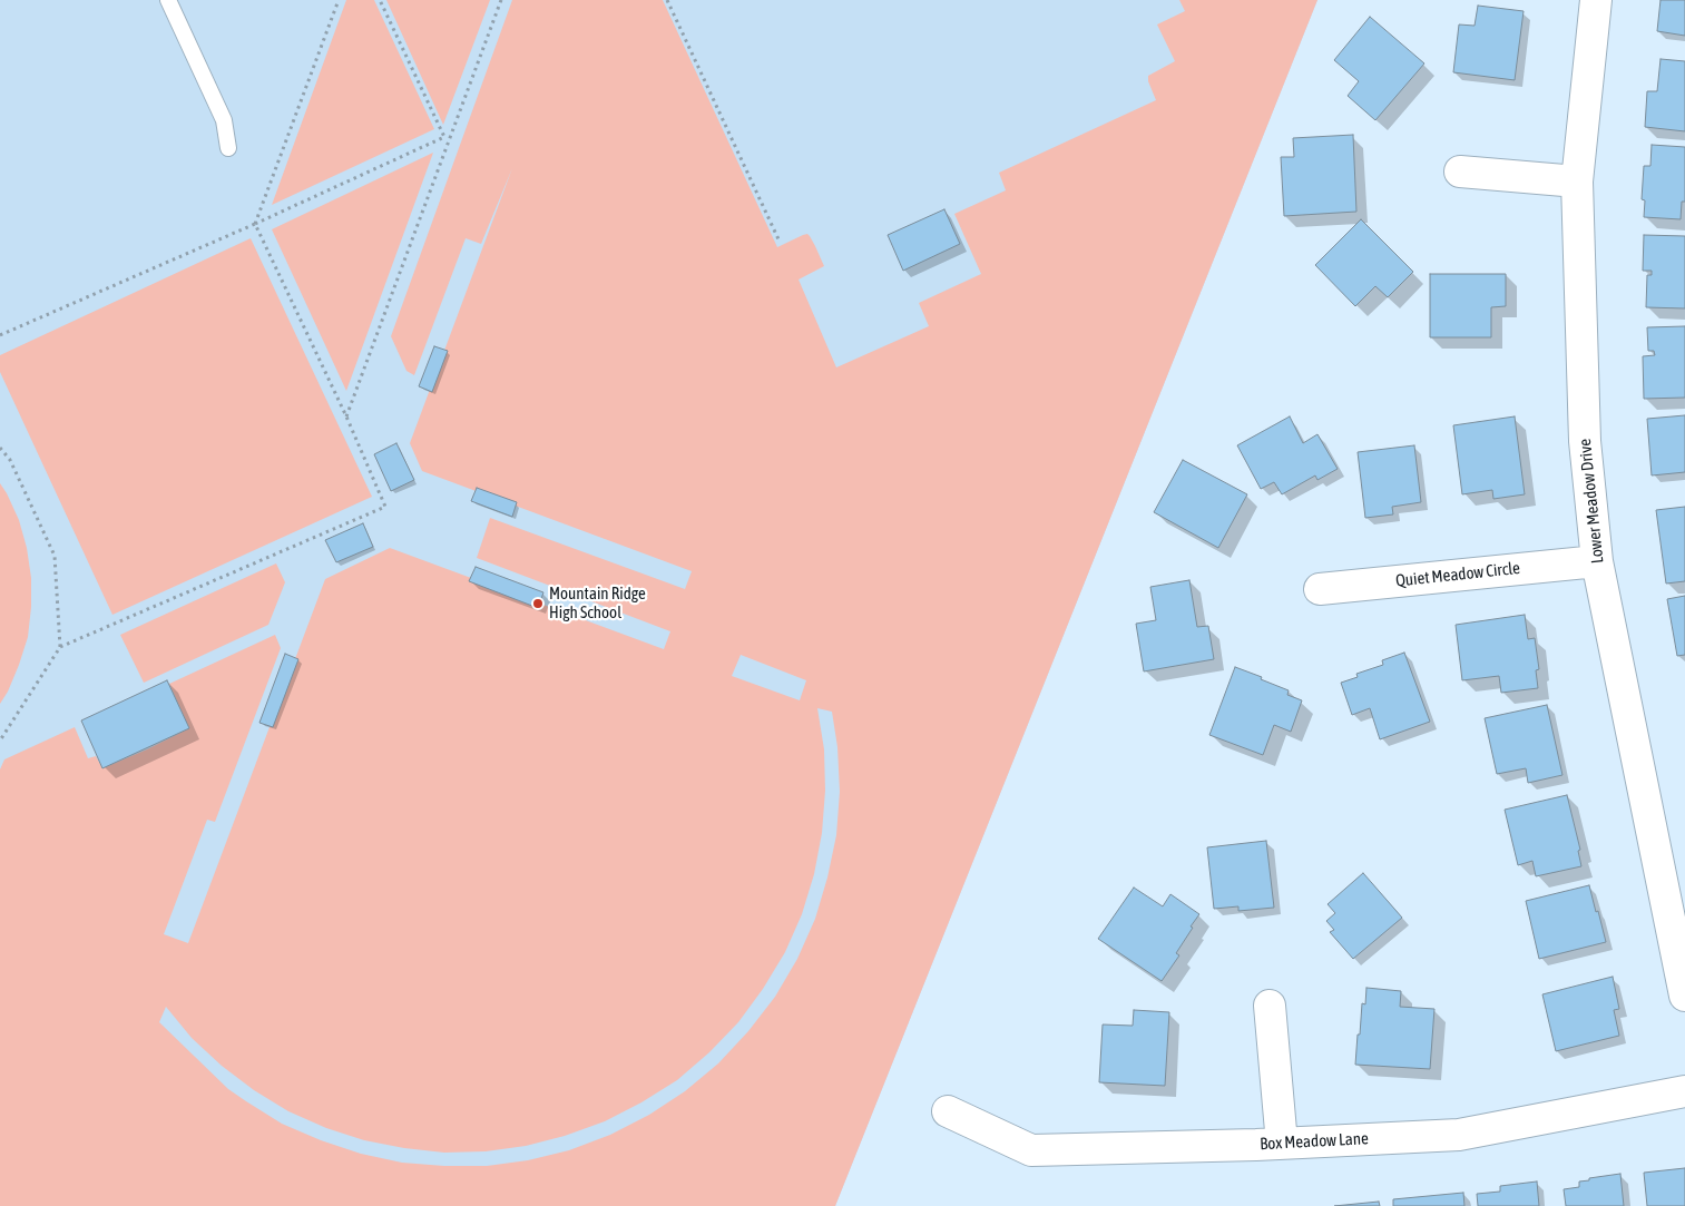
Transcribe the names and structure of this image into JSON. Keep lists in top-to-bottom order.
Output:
{
  "streets": {
    "street": ["Lower Meadow Drive", "Quiet Meadow Circle", "Box Meadow Lane"]
  },
  "crossings": [
    ["Lower Meadow Drive", "Quiet Meadow Circle"]
  ],
  "places": ["Mountain Ridge High School"]
}
